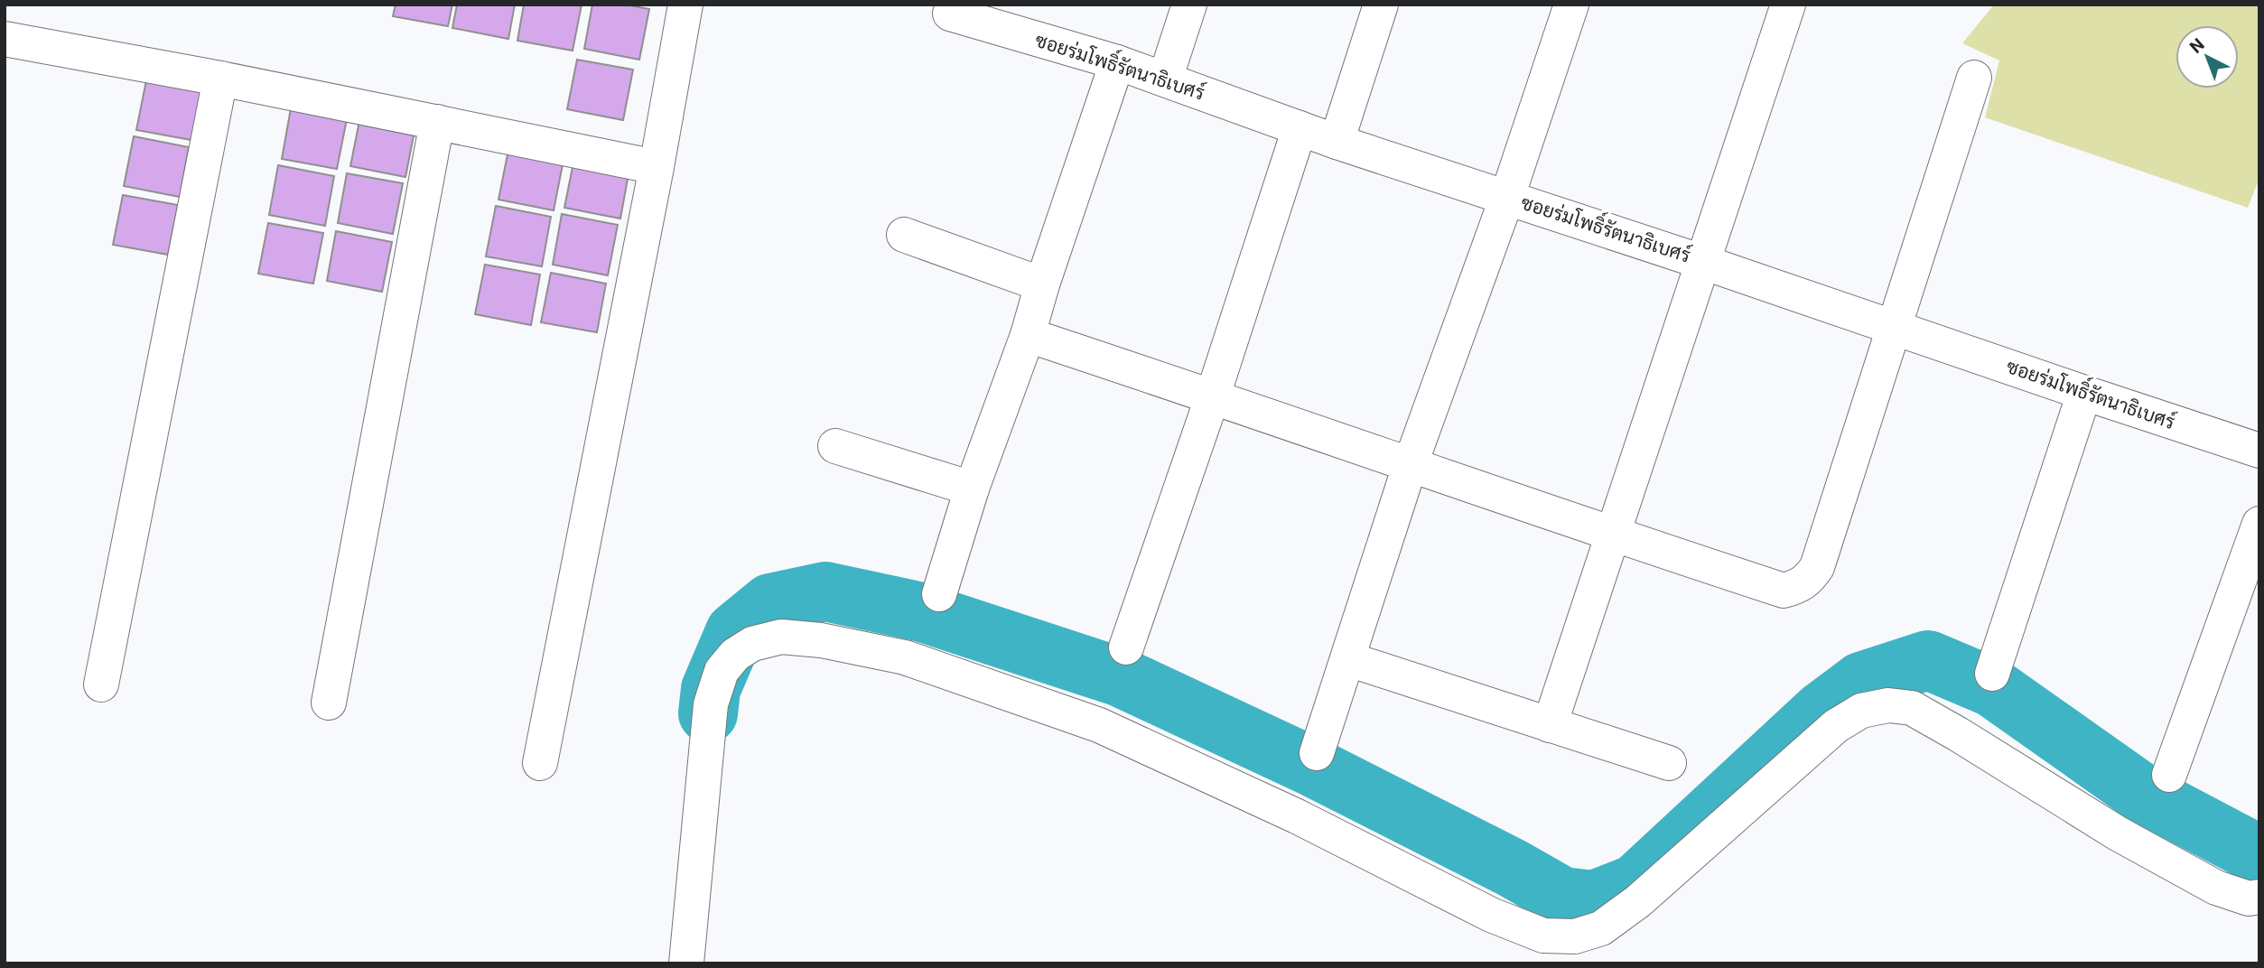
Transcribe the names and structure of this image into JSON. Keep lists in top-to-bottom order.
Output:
{
  "streets": {
    "street": ["ซอยร่มโพธิ์รัตนาธิเบศร์"]
  },
  "north": "top left"
}
